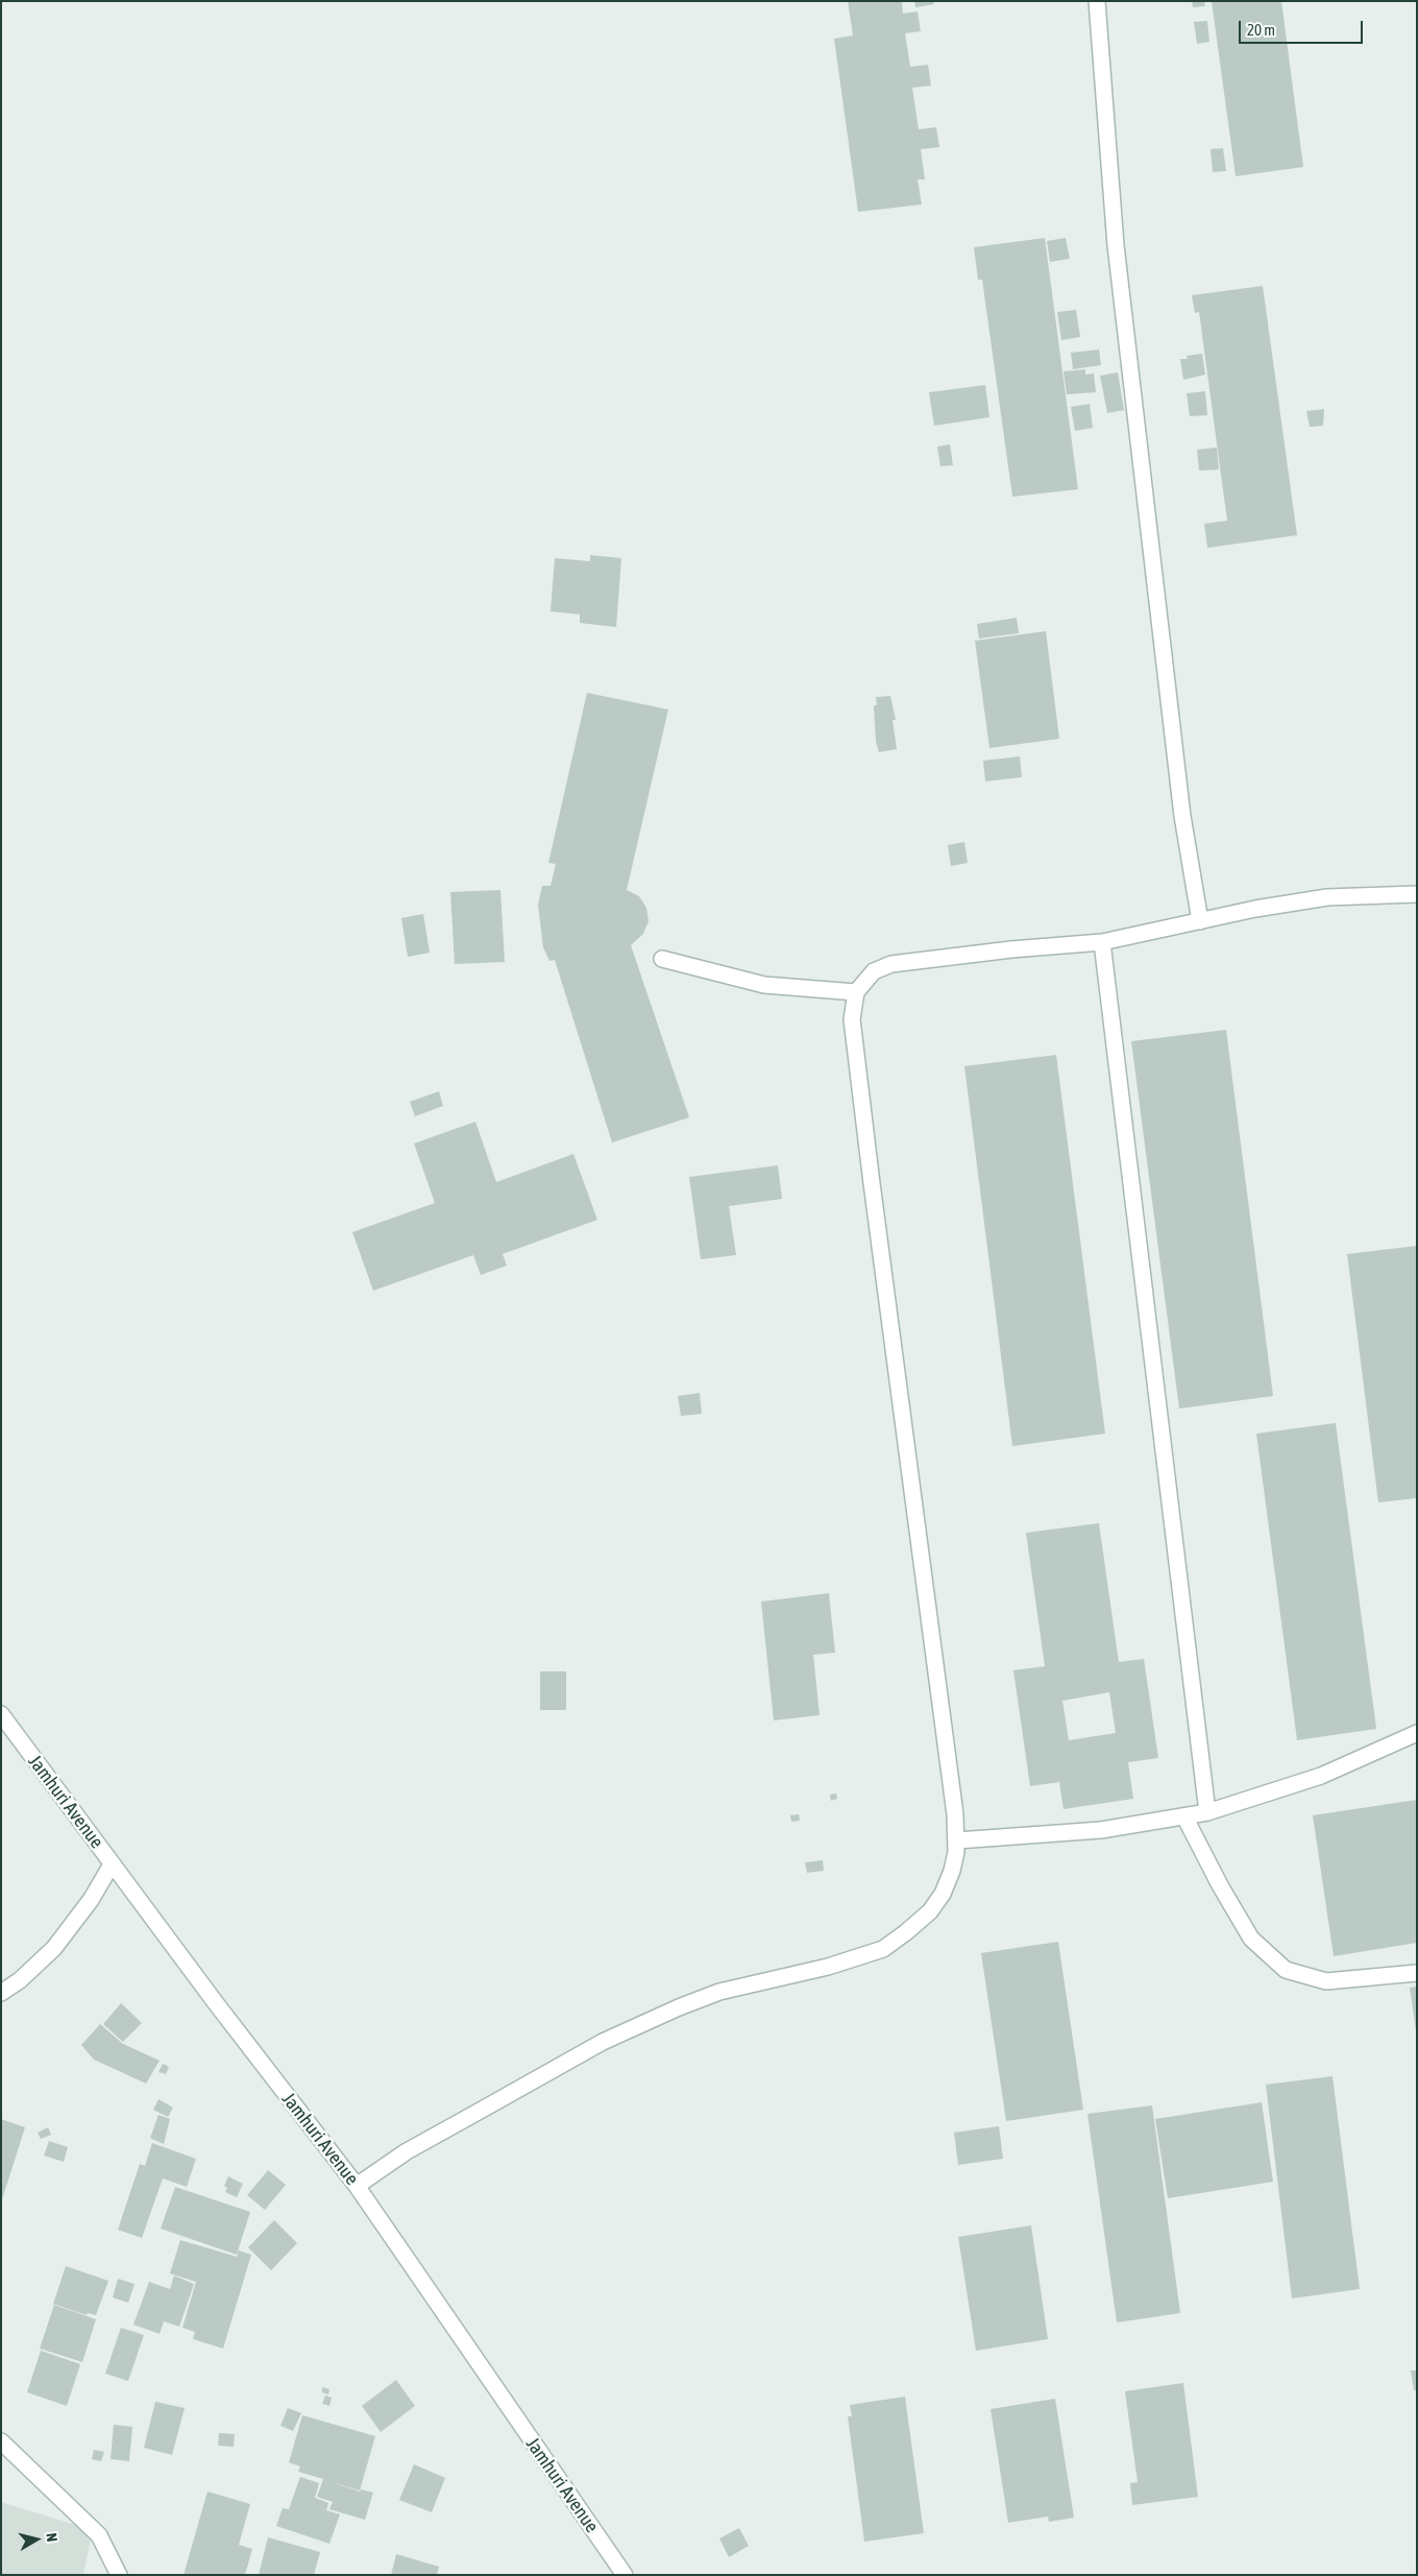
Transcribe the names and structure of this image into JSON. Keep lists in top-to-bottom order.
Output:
{
  "streets": {
    "street": ["Jamhuri Avenue"]
  },
  "scale_bar": "20 m",
  "north": "right"
}
